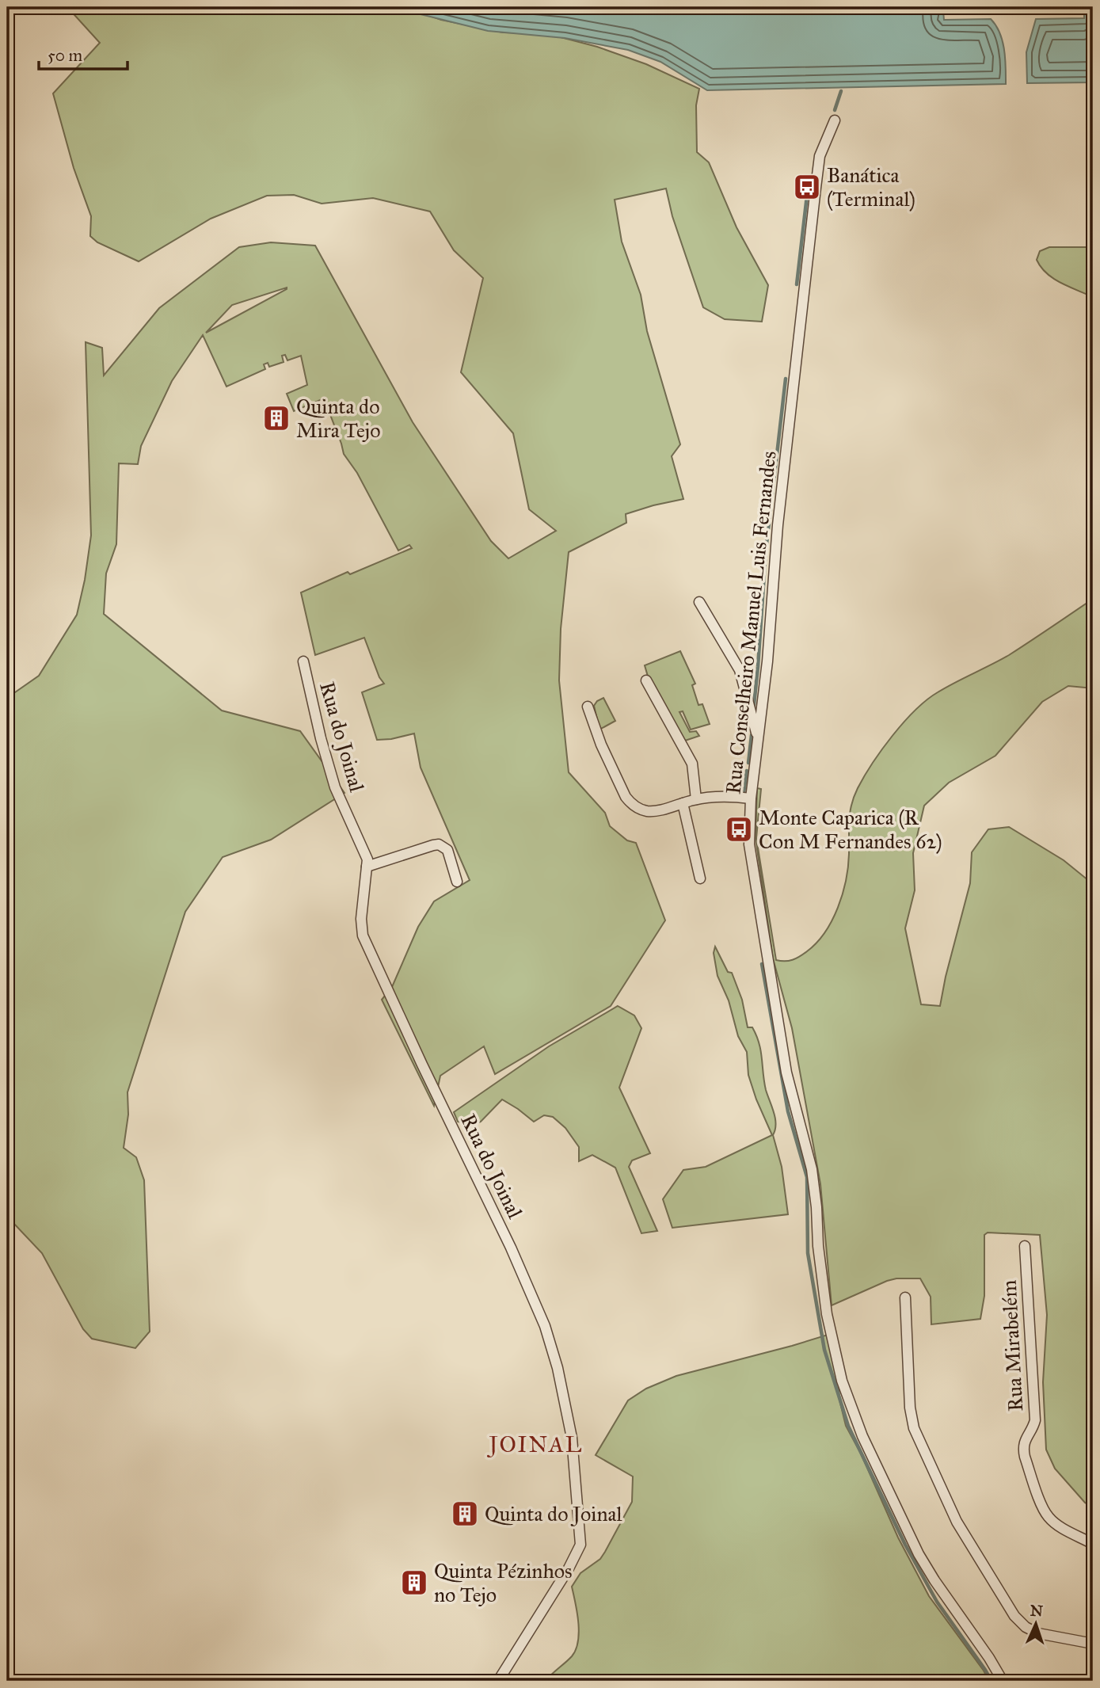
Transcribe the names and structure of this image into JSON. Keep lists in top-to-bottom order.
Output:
{
  "streets": {
    "street": ["Rua Conselheiro Manuel Luis Fernandes", "Rua do Joinal", "Rua Mirabelém"]
  },
  "districts": ["JOINAL"],
  "places": {
    "bus stop": ["Banática (Terminal)", "Monte Caparica (R Con M Fernandes 62)"],
    "building": ["Quinta do Mira Tejo", "Quinta do Joinal", "Quinta Pézinhos no Tejo"]
  },
  "scale_bar": "50 m",
  "north": "top"
}
